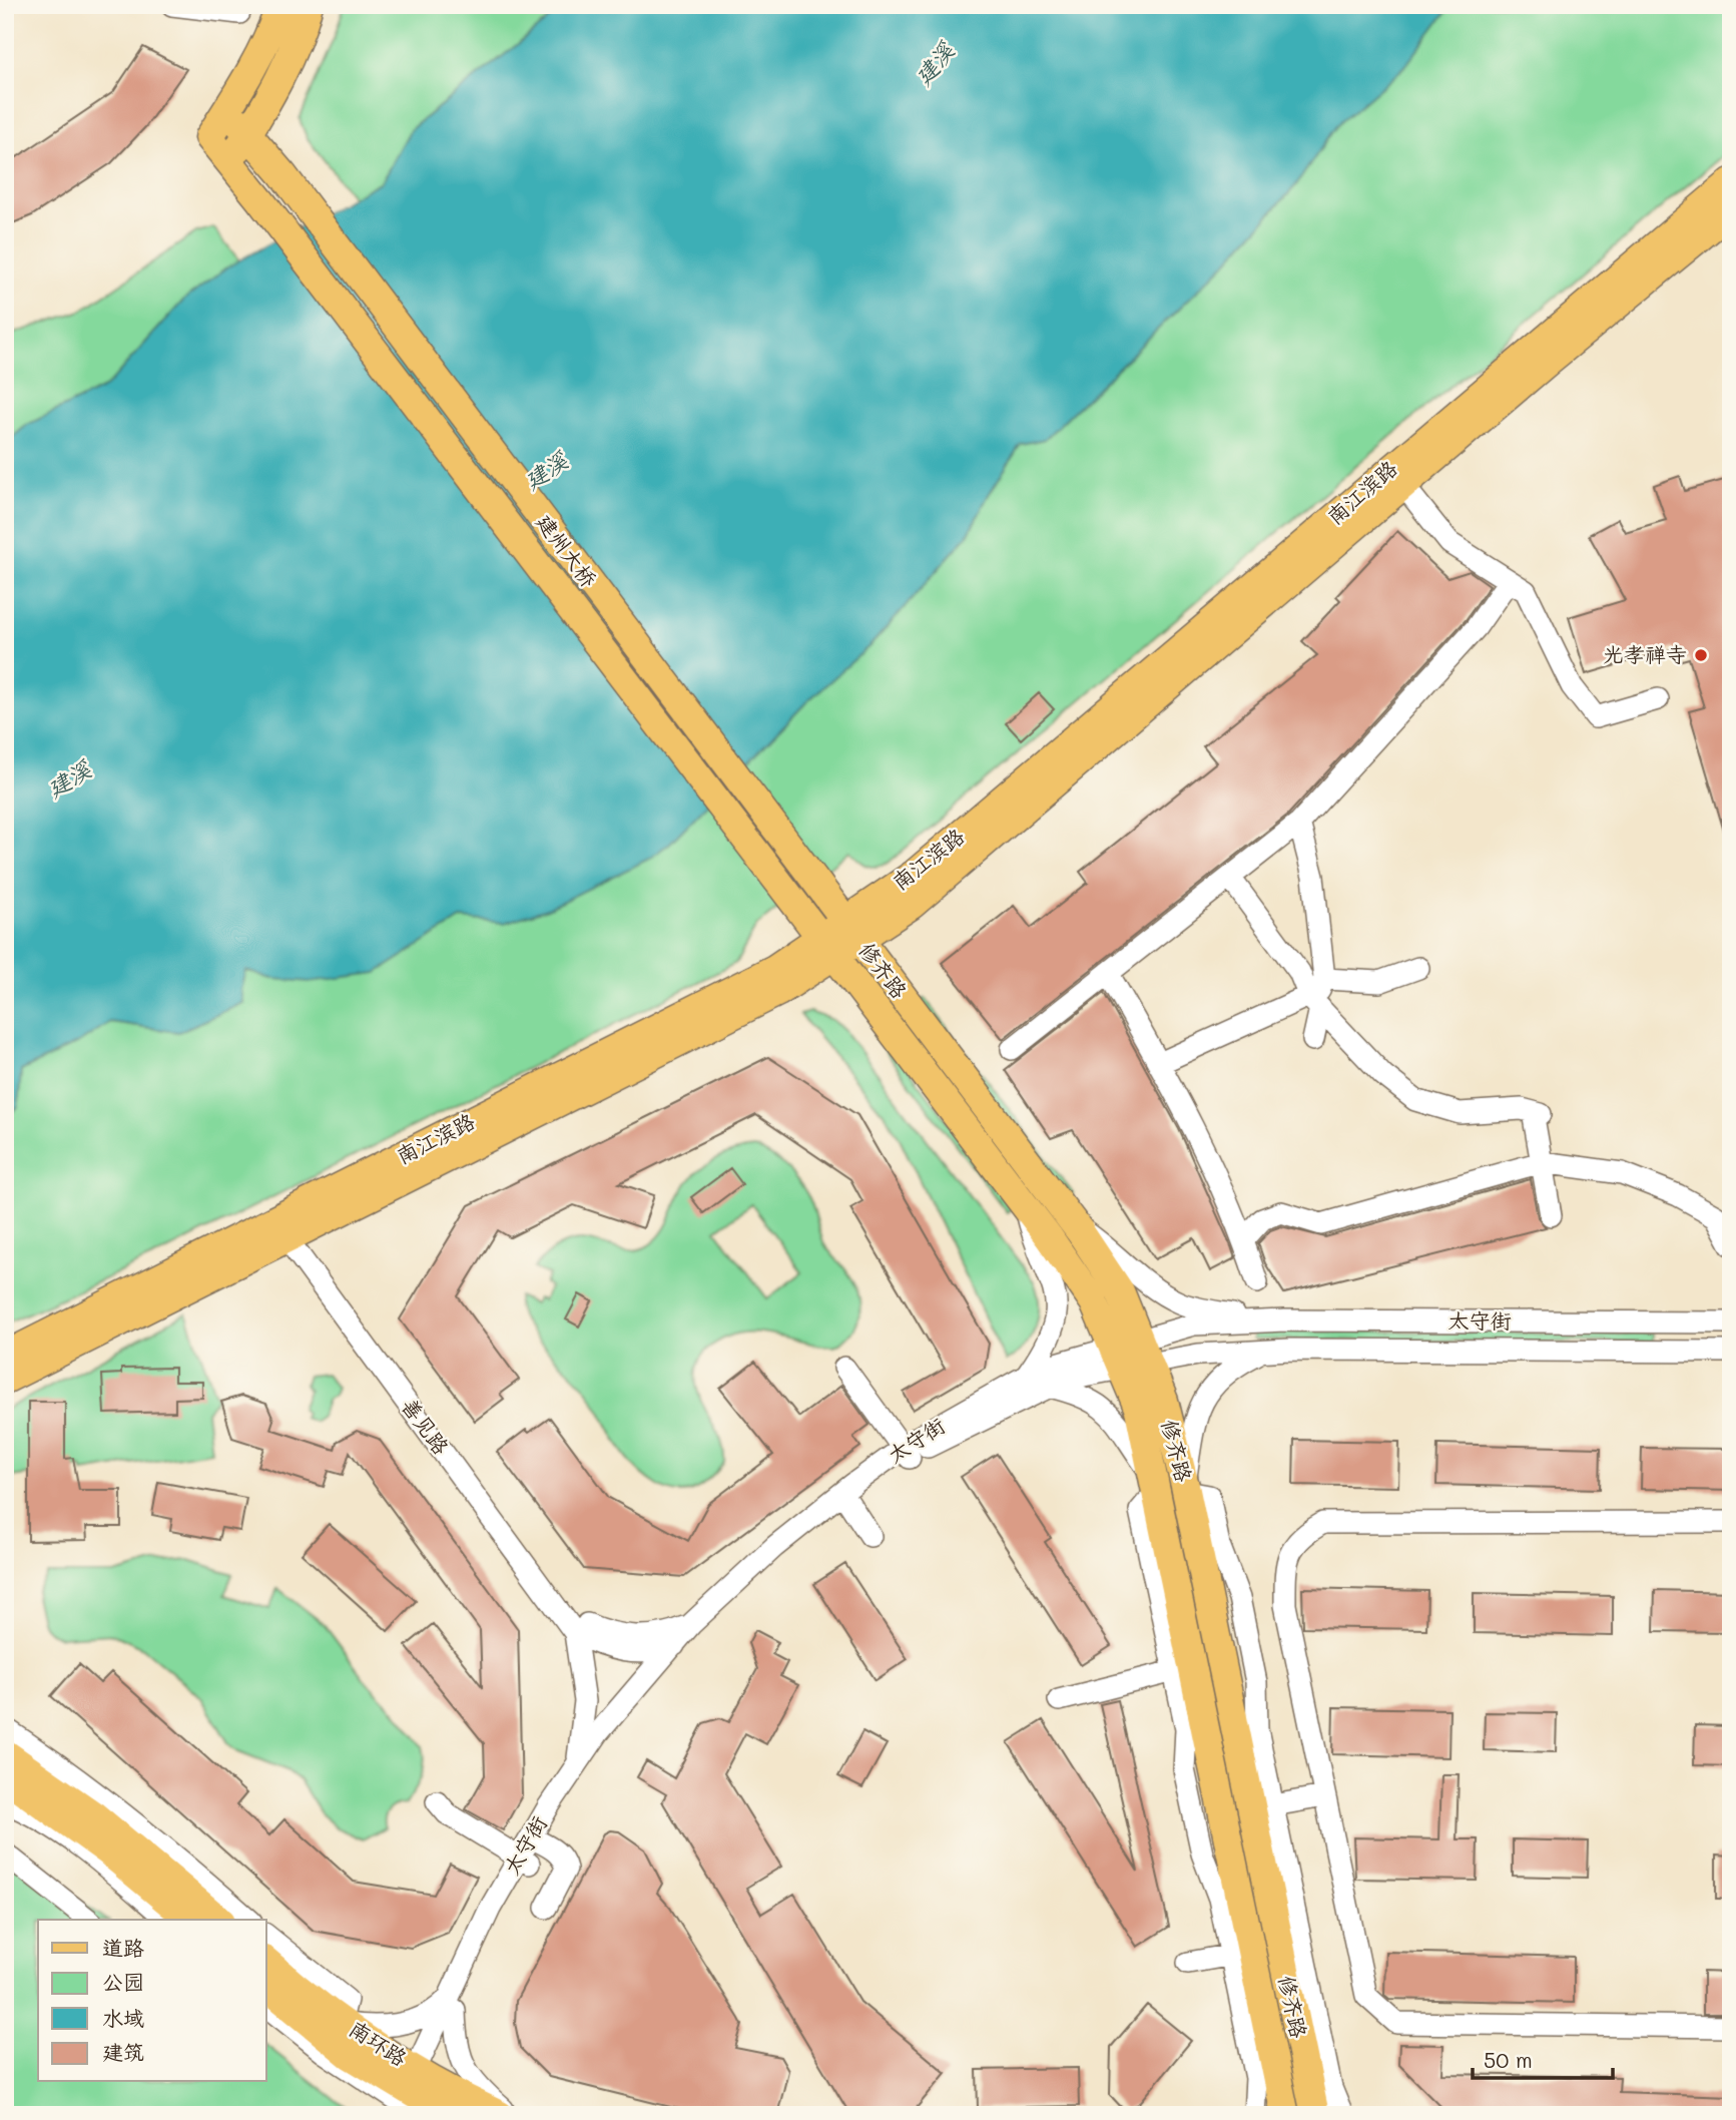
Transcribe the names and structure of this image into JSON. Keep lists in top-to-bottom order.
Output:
{
  "streets": {
    "main road": [
      "南江滨路",
      "建州大桥",
      "修齐路",
      "南环路"
    ],
    "street": ["太守街", "善见路"]
  },
  "crossings": [
    ["南江滨路", "修齐路"],
    ["南江滨路", "善见路"],
    ["建州大桥", "修齐路"],
    ["修齐路", "太守街"],
    ["太守街", "南环路"]
  ],
  "water": ["建溪"],
  "places": ["光孝禅寺"],
  "legend": [
    "道路",
    "公园",
    "水域",
    "建筑"
  ],
  "scale_bar": "50 m"
}
